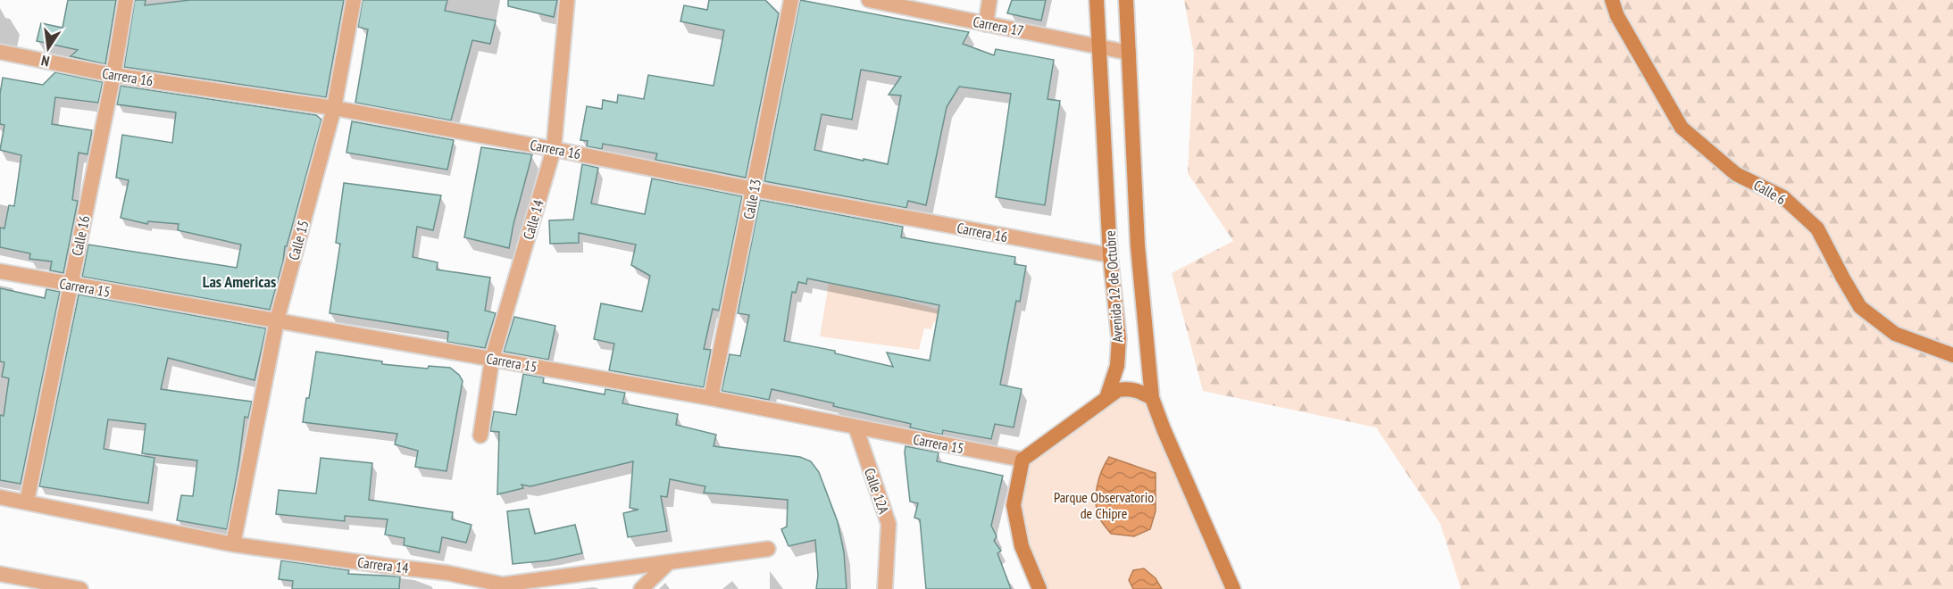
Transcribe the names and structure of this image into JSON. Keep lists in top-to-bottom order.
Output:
{
  "streets": {
    "main road": ["Calle 6", "Avenida 12 de Octubre"],
    "street": [
      "Carrera 17",
      "Carrera 16",
      "Calle 13",
      "Calle 14",
      "Calle 16",
      "Calle 15",
      "Carrera 15",
      "Calle 12A",
      "Carrera 14"
    ]
  },
  "crossings": [
    ["Carrera 17", "Avenida 12 de Octubre"],
    ["Carrera 16", "Calle 13"],
    ["Carrera 16", "Calle 14"],
    ["Carrera 16", "Calle 16"],
    ["Carrera 16", "Calle 15"],
    ["Carrera 16", "Avenida 12 de Octubre"],
    ["Calle 13", "Carrera 15"],
    ["Calle 14", "Carrera 15"],
    ["Calle 16", "Carrera 15"],
    ["Calle 16", "Carrera 14"],
    ["Calle 15", "Carrera 15"],
    ["Calle 15", "Carrera 14"],
    ["Carrera 15", "Calle 12A"]
  ],
  "districts": ["Las Americas"],
  "parks": ["Parque Observatorio de Chipre"],
  "north": "bottom"
}
